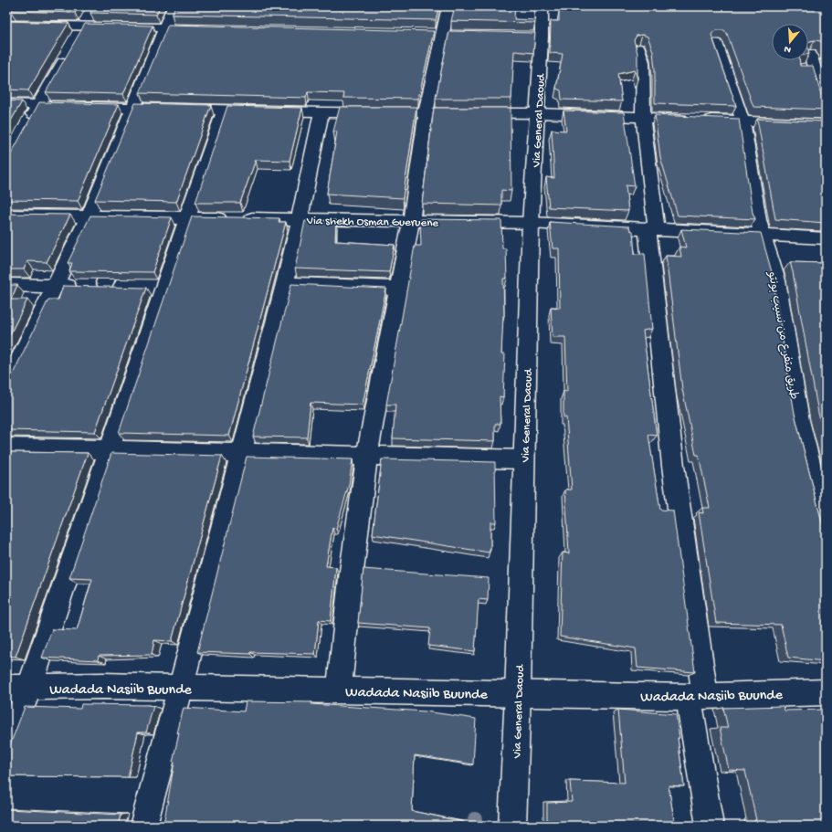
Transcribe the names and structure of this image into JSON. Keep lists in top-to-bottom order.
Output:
{
  "streets": {
    "street": [
      "Via General Daoud",
      "Via shekh Osman Gueruene",
      "طريق متفرع من نسيب بونتو",
      "Wadada Nasiib Buunde"
    ]
  },
  "crossings": [
    ["Via General Daoud", "Via shekh Osman Gueruene"],
    ["Via General Daoud", "Wadada Nasiib Buunde"],
    ["Via shekh Osman Gueruene", "طريق متفرع من نسيب بونتو"]
  ],
  "north": "bottom"
}
